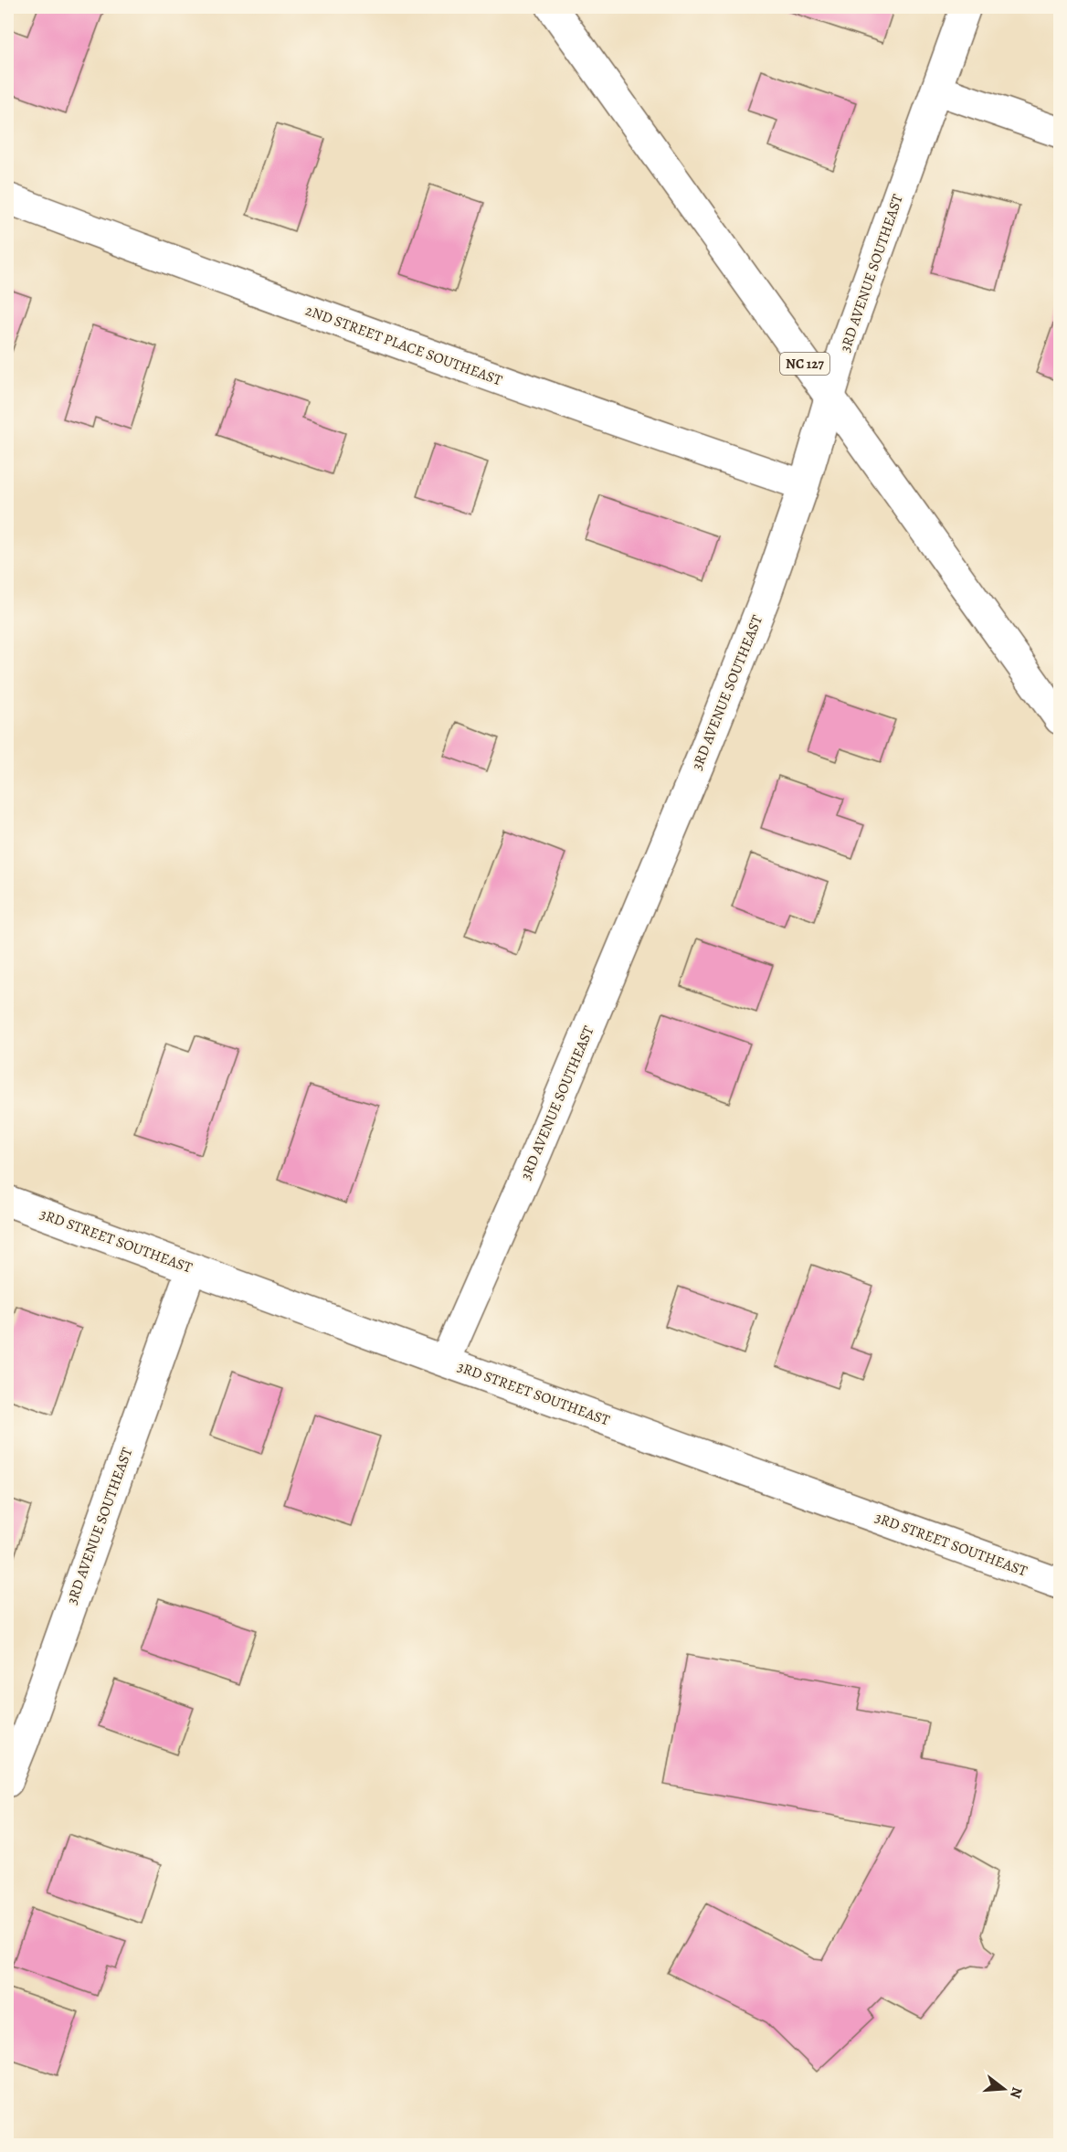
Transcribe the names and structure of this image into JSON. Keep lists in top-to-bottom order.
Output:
{
  "streets": {
    "street": [
      "3RD AVENUE SOUTHEAST",
      "2ND STREET PLACE SOUTHEAST",
      "NC 127",
      "3RD STREET SOUTHEAST"
    ]
  },
  "crossings": [
    ["3RD AVENUE SOUTHEAST", "2ND STREET PLACE SOUTHEAST"],
    ["3RD AVENUE SOUTHEAST", "NC 127"],
    ["3RD AVENUE SOUTHEAST", "3RD STREET SOUTHEAST"]
  ],
  "north": "right"
}
